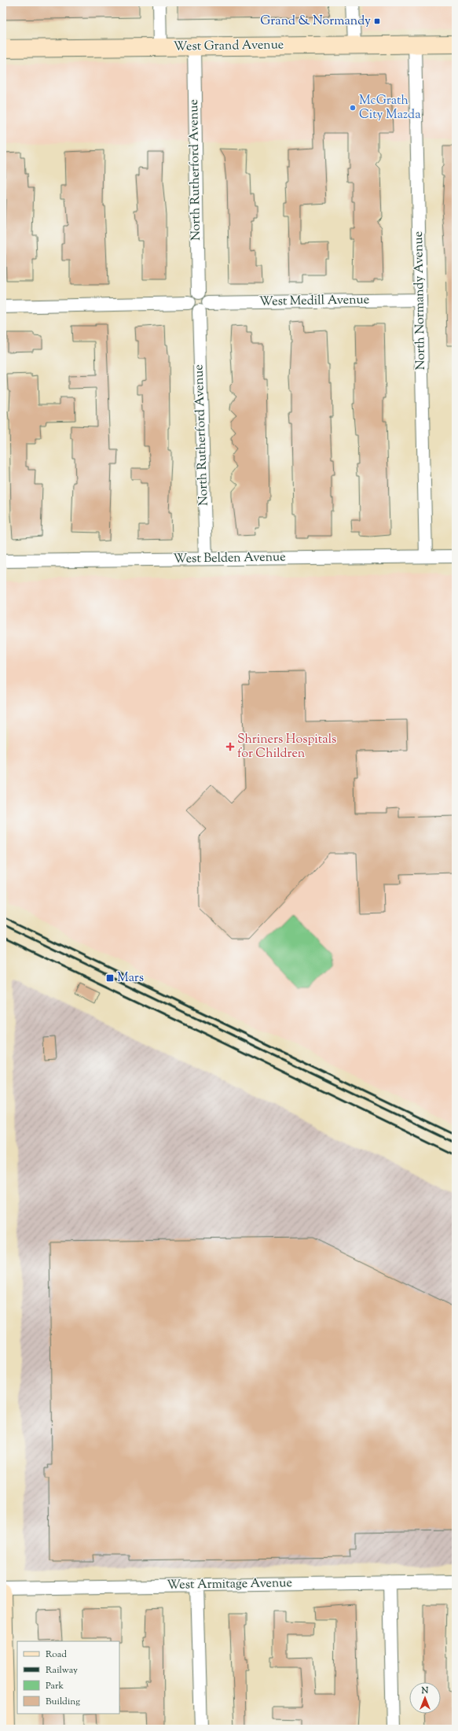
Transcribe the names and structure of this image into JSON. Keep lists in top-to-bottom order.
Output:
{
  "streets": {
    "main road": ["West Grand Avenue"],
    "street": [
      "North Rutherford Avenue",
      "North Normandy Avenue",
      "West Medill Avenue",
      "West Belden Avenue",
      "West Armitage Avenue"
    ]
  },
  "crossings": [
    ["West Grand Avenue", "North Rutherford Avenue"],
    ["West Grand Avenue", "North Normandy Avenue"],
    ["North Rutherford Avenue", "West Medill Avenue"],
    ["North Rutherford Avenue", "West Belden Avenue"],
    ["North Normandy Avenue", "West Medill Avenue"],
    ["North Normandy Avenue", "West Belden Avenue"]
  ],
  "places": {
    "transit": ["Grand & Normandy", "Mars"],
    "other": ["McGrath City Mazda"],
    "health": ["Shriners Hospitals for Children"]
  },
  "legend": [
    "Road",
    "Railway",
    "Park",
    "Building"
  ],
  "north": "top"
}
